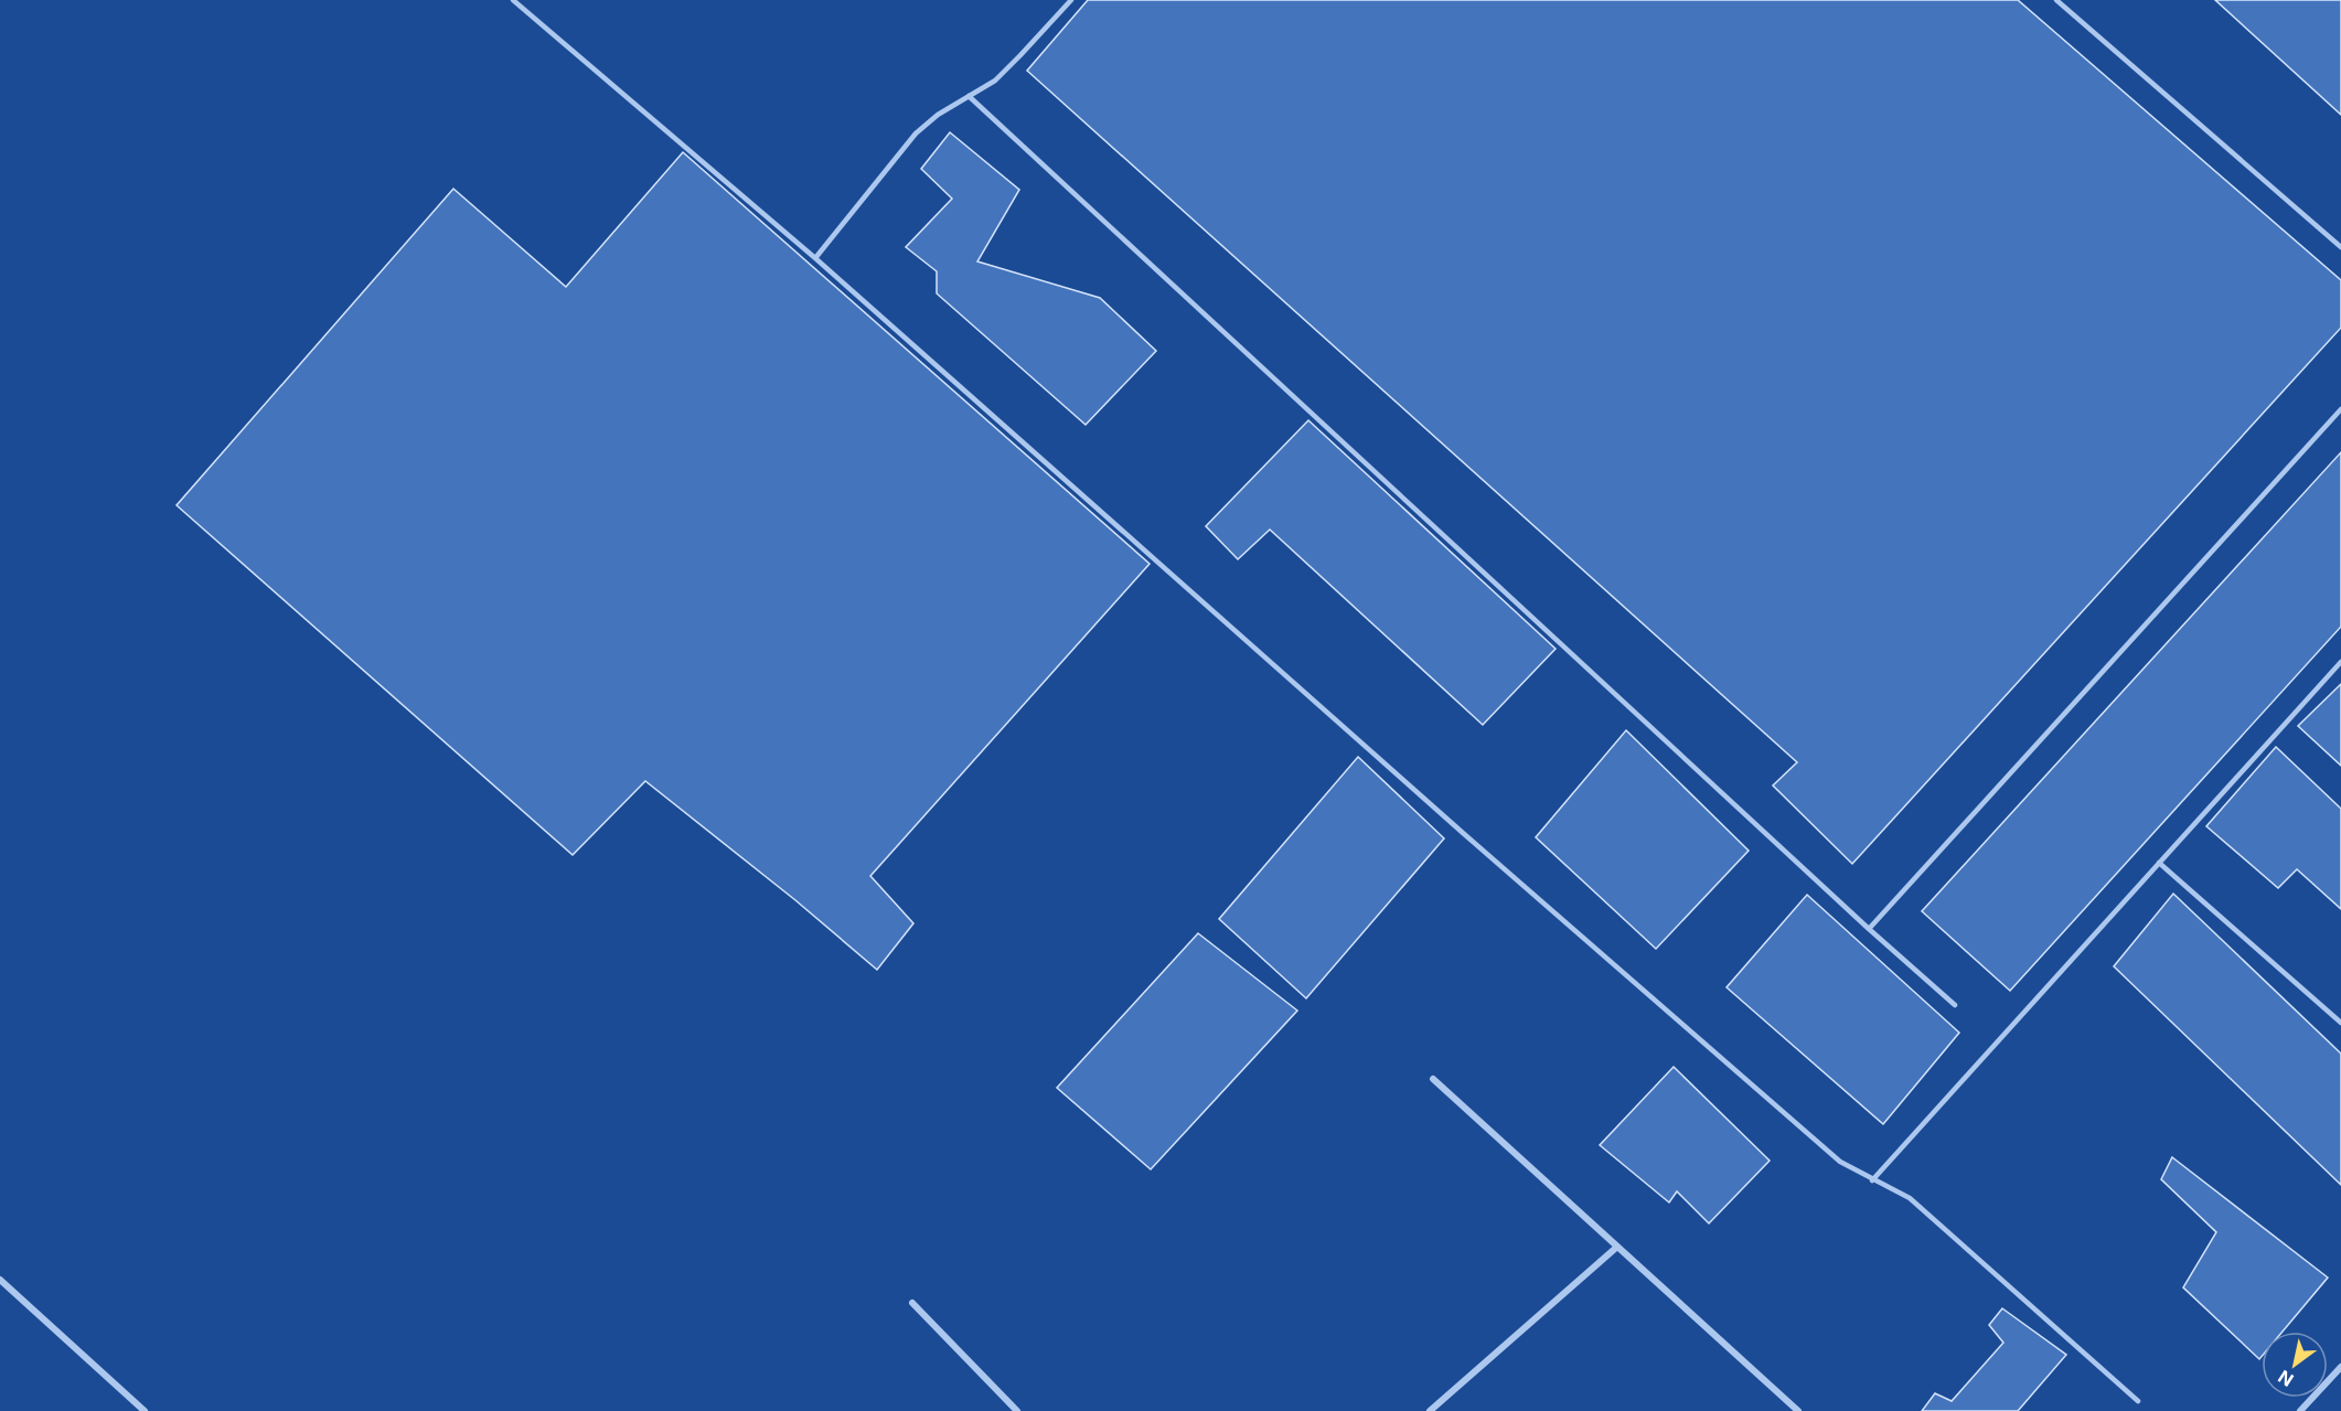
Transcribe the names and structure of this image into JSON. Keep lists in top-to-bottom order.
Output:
{
  "north": "bottom left"
}
